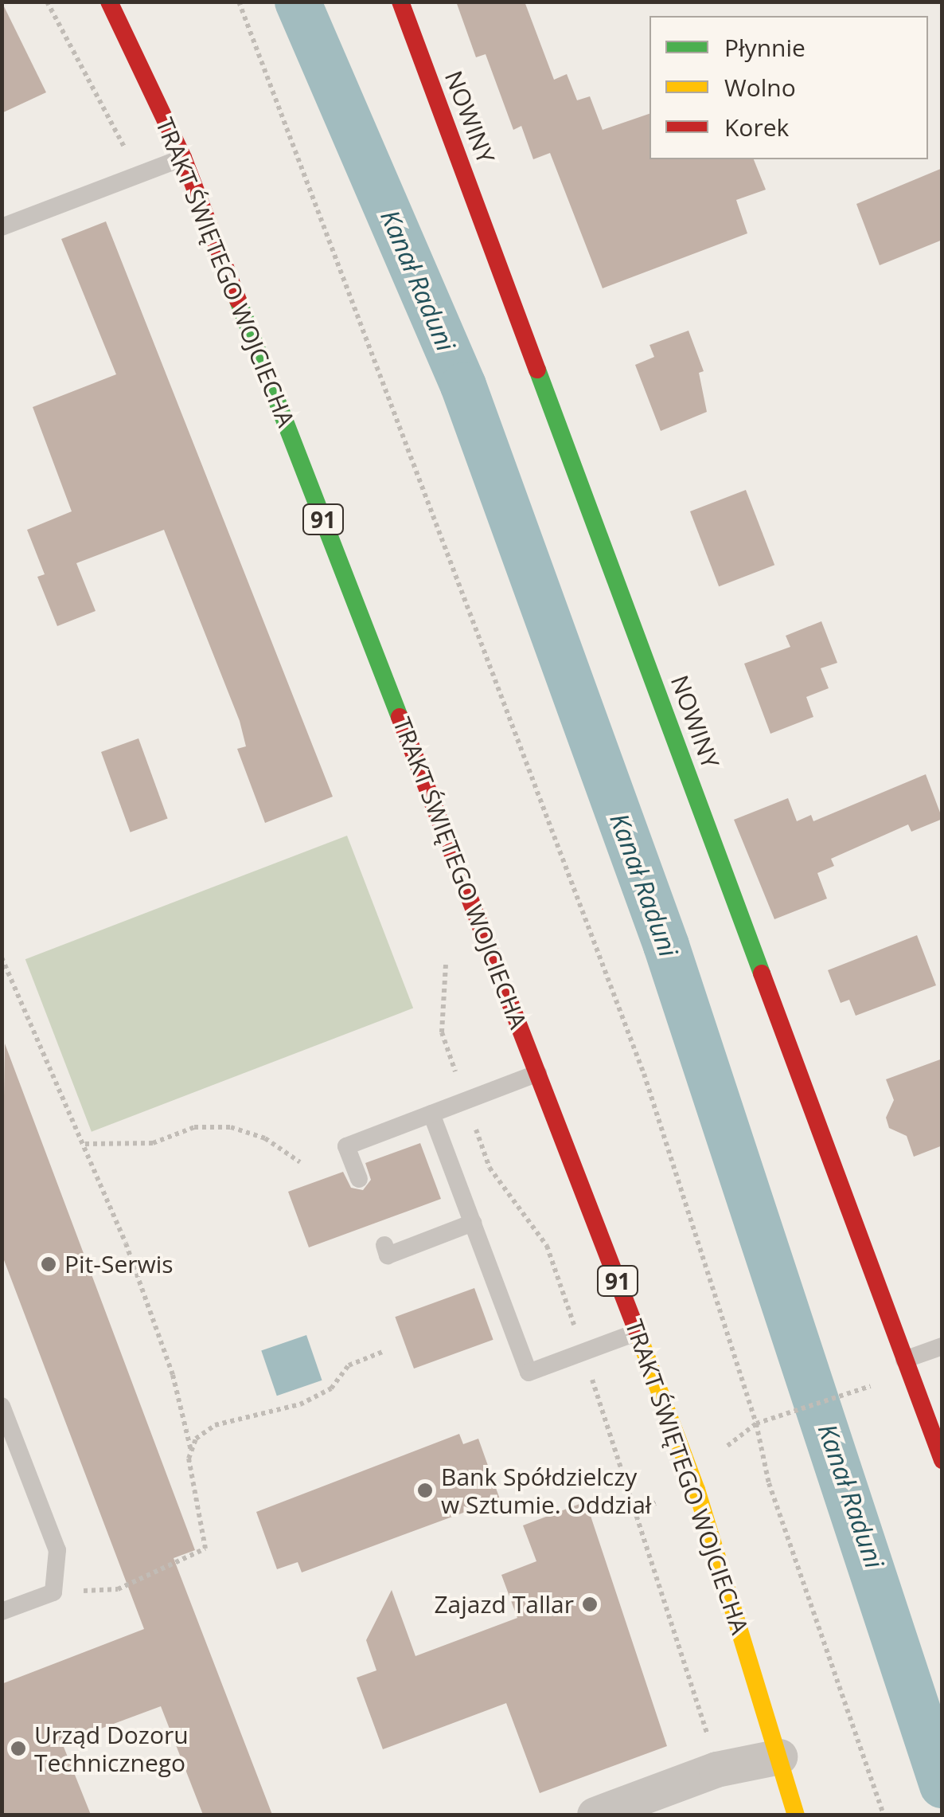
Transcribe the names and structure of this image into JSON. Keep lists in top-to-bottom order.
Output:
{
  "streets": {
    "main road": ["NOWINY", "TRAKT ŚWIĘTEGO WOJCIECHA", "91"]
  },
  "water": ["Kanał Raduni"],
  "places": [
    "Pit-Serwis",
    "Bank Spółdzielczy w Sztumie. Oddział",
    "Zajazd Tallar",
    "Urząd Dozoru Technicznego"
  ],
  "legend": ["Płynnie", "Wolno", "Korek"]
}
